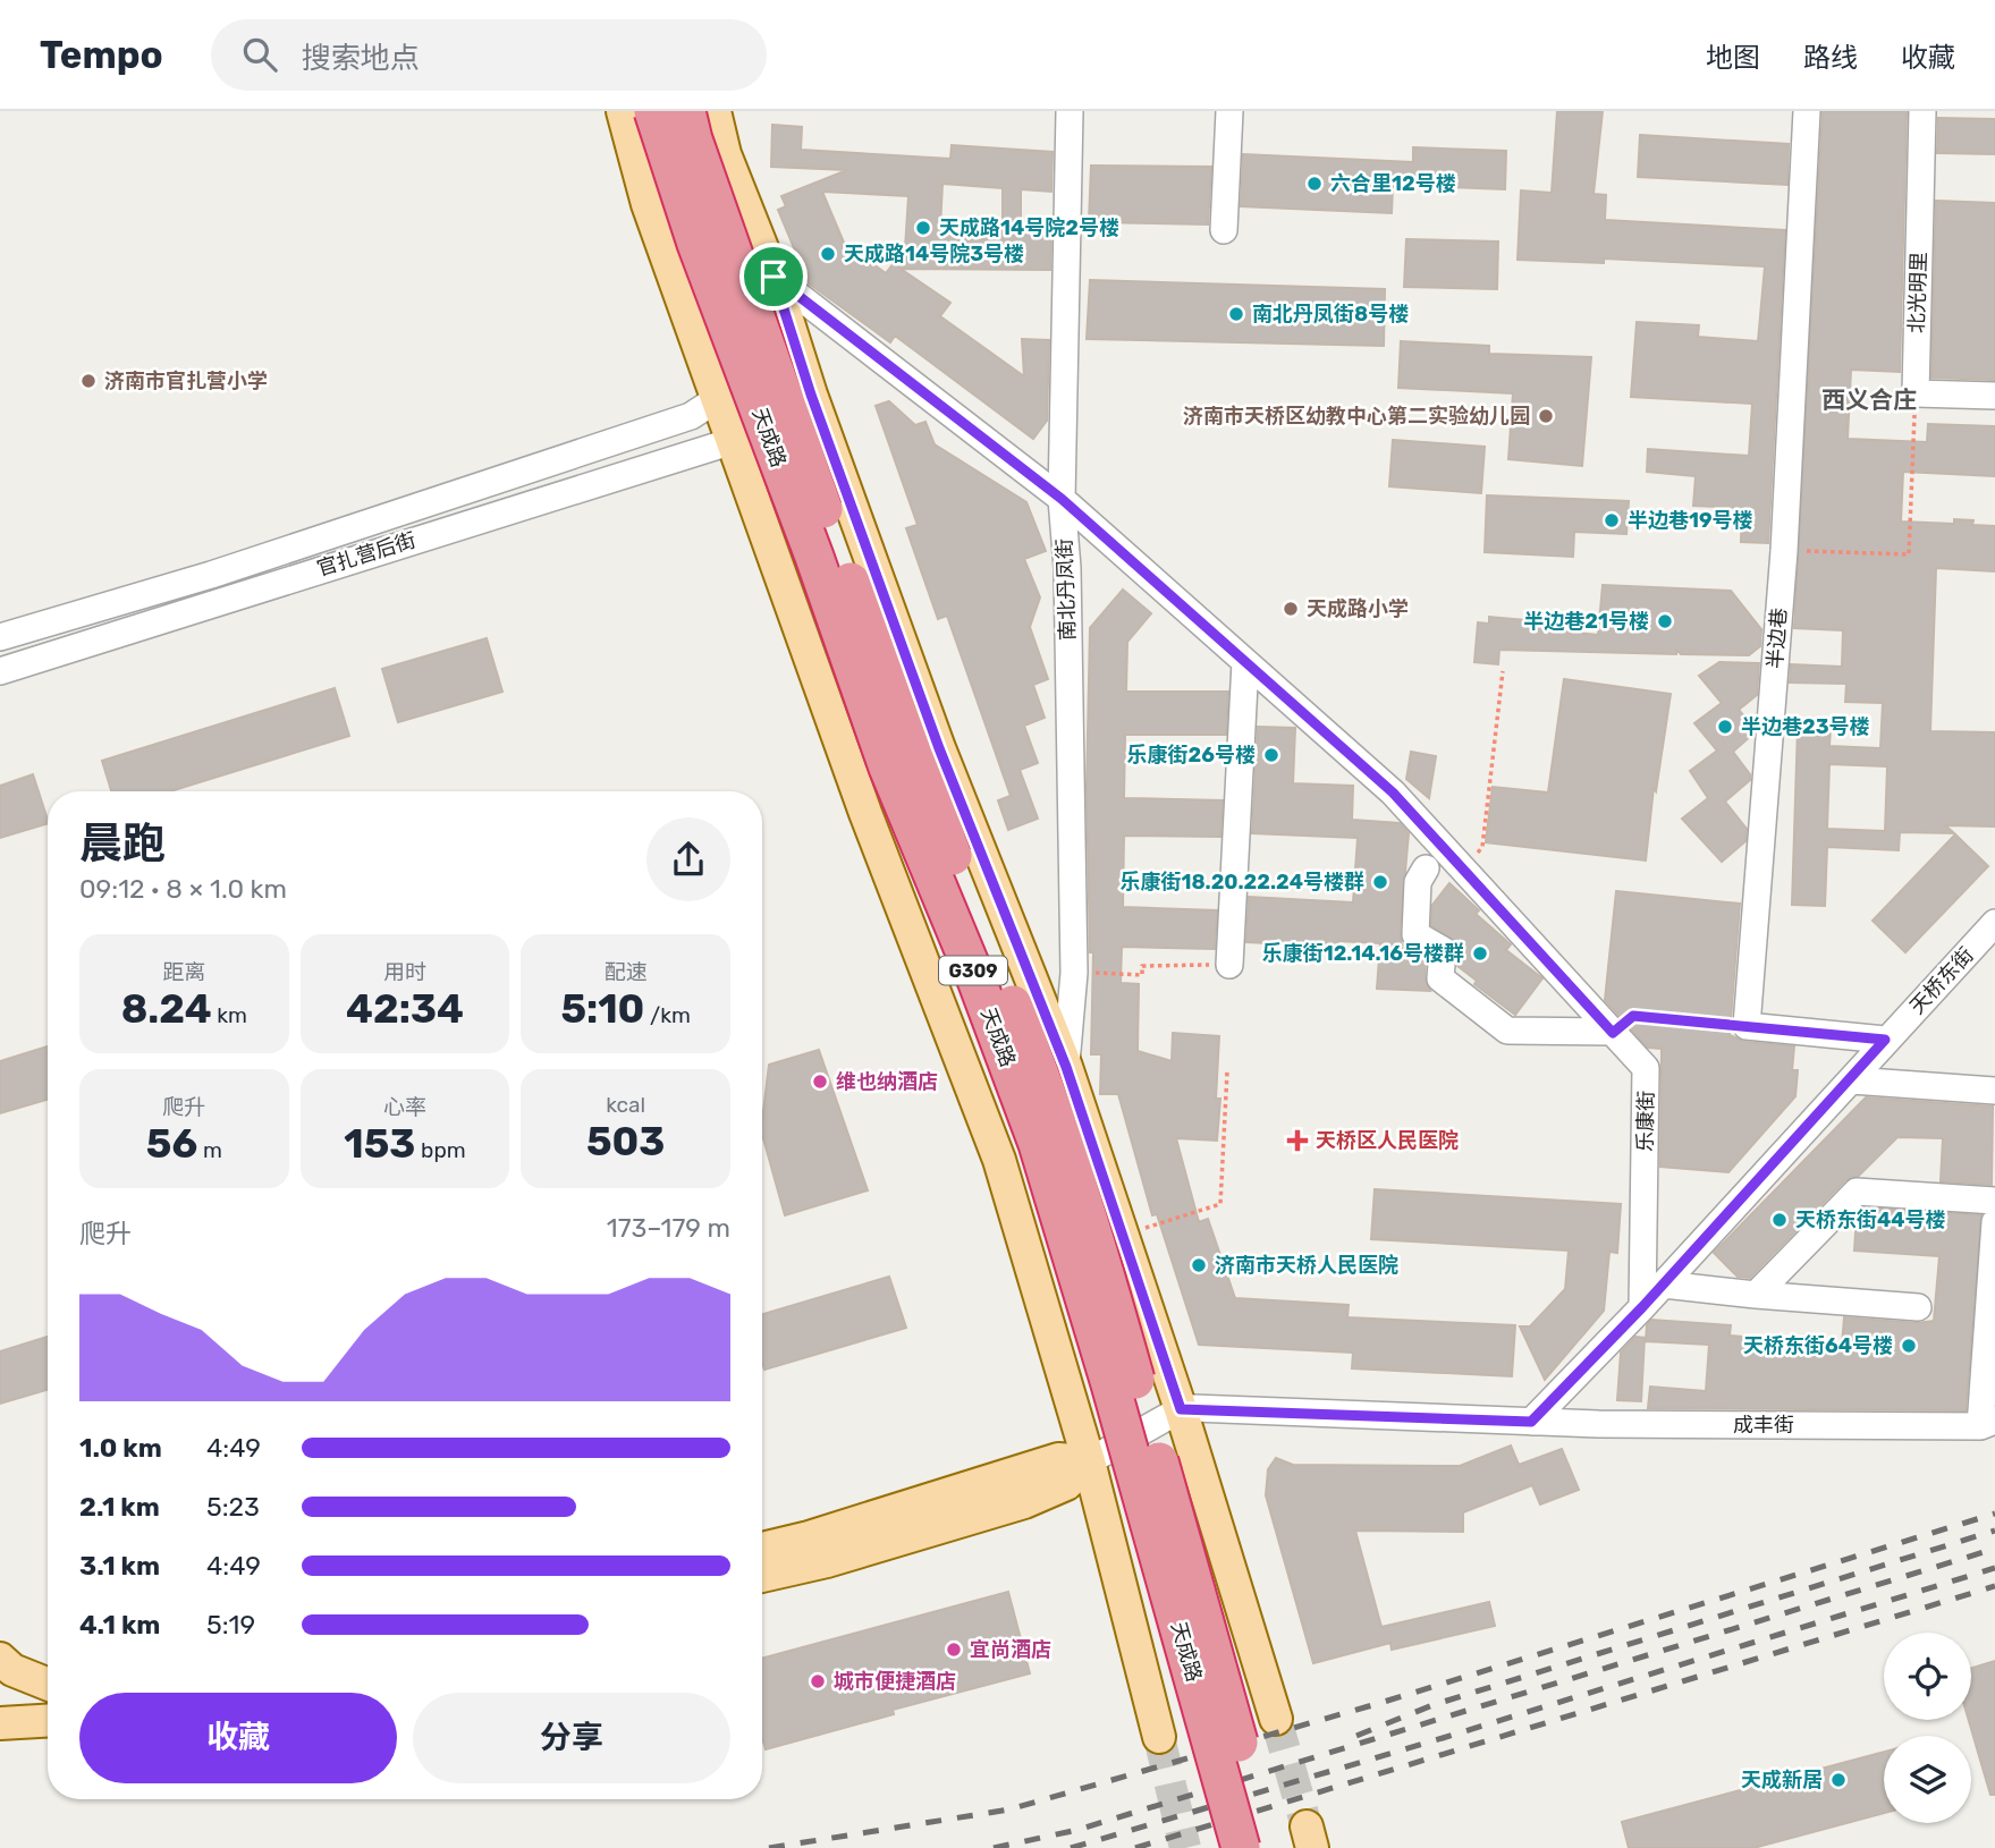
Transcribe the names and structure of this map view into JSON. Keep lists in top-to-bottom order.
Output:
{
  "streets": {
    "highway": ["天成路", "G309"],
    "street": [
      "北光明里",
      "官扎营后街",
      "南北丹凤街",
      "半边巷",
      "天桥东街",
      "乐康街",
      "成丰街"
    ]
  },
  "crossings": [
    ["天成路", "官扎营后街"],
    ["南北丹凤街", "乐康街"],
    ["天桥东街", "乐康街"],
    ["天桥东街", "成丰街"]
  ],
  "districts": ["西义合庄"],
  "places": {
    "other": [
      "六合里12号楼",
      "天成路14号院2号楼",
      "天成路14号院3号楼",
      "南北丹凤街8号楼",
      "济南市官扎营小学",
      "济南市天桥区幼教中心第二实验幼儿园",
      "半边巷19号楼",
      "天成路小学",
      "半边巷21号楼",
      "半边巷23号楼",
      "乐康街26号楼",
      "乐康街18.20.22.24号楼群",
      "乐康街12.14.16号楼群",
      "维也纳酒店",
      "天桥东街44号楼",
      "济南市天桥人民医院",
      "天桥东街64号楼",
      "宜尚酒店",
      "城市便捷酒店",
      "天成新居"
    ],
    "health": ["天桥区人民医院"]
  },
  "page": {
    "header": "Tempo",
    "search": "搜索地点",
    "nav": ["地图", "路线", "收藏"],
    "heading": ["晨跑", "09:12 · 8 × 1.0 km"],
    "stats": [
      ["距离", "8.24 km"],
      ["用时", "42:34"],
      ["配速", "5:10 /km"],
      ["爬升", "56 m"],
      ["心率", "153 bpm"],
      ["kcal", "503"]
    ],
    "chart": ["爬升", "173–179 m"],
    "list": [
      {
        "name": "1.0 km",
        "note": "4:49"
      },
      {
        "name": "2.1 km",
        "note": "5:23"
      },
      {
        "name": "3.1 km",
        "note": "4:49"
      },
      {
        "name": "4.1 km",
        "note": "5:19"
      }
    ],
    "buttons": ["收藏", "分享"]
  }
}
